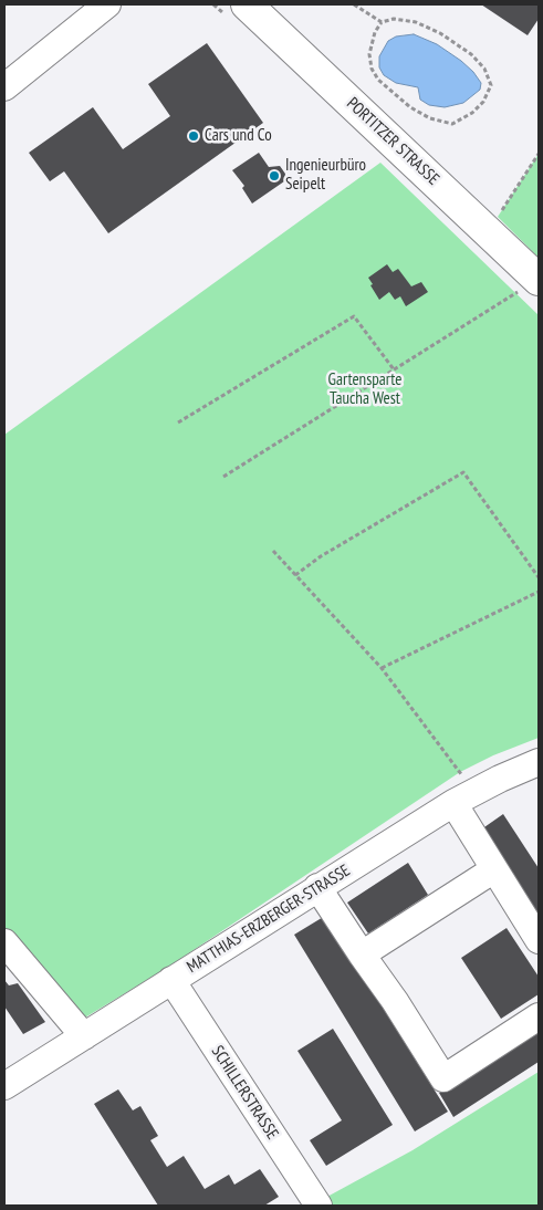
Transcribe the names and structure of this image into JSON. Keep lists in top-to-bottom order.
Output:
{
  "streets": {
    "main road": ["PORTITZER STRASSE"],
    "street": ["MATTHIAS-ERZBERGER-STRASSE", "SCHILLERSTRASSE"]
  },
  "crossings": [
    ["MATTHIAS-ERZBERGER-STRASSE", "SCHILLERSTRASSE"]
  ],
  "parks": ["Gartensparte Taucha West"],
  "places": ["Cars und Co", "Ingenieurbüro Seipelt"]
}
